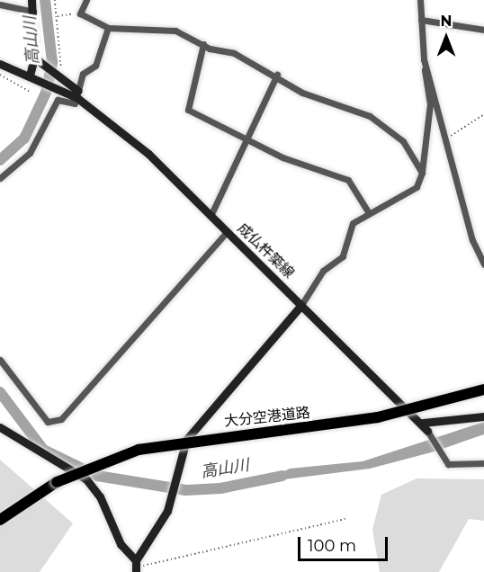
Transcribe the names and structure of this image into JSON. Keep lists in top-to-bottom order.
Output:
{
  "streets": {
    "highway": ["大分空港道路"],
    "main road": ["成仏杵築線"]
  },
  "water": ["高山川"],
  "scale_bar": "100 m",
  "north": "top"
}
